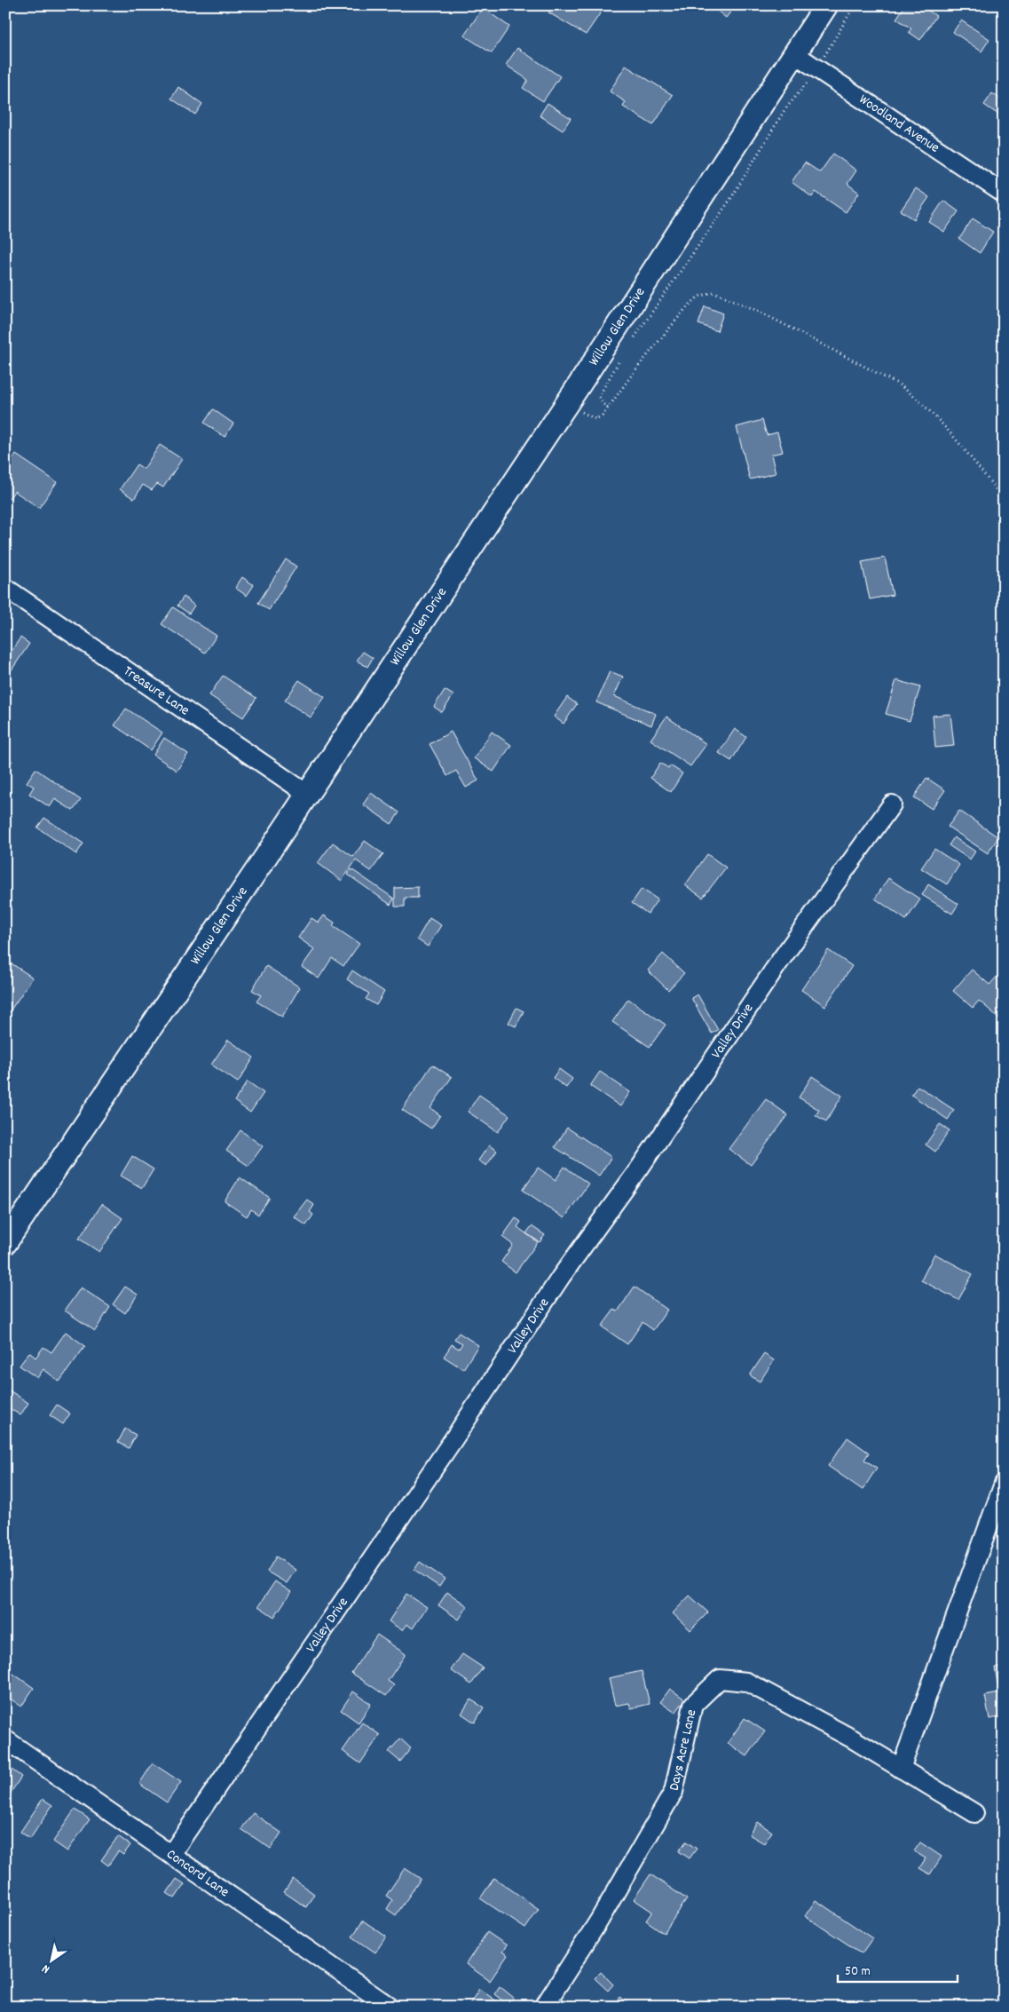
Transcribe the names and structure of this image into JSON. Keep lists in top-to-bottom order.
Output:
{
  "streets": {
    "main road": ["Willow Glen Drive"],
    "street": [
      "Woodland Avenue",
      "Treasure Lane",
      "Valley Drive",
      "Days Acre Lane",
      "Concord Lane"
    ]
  },
  "crossings": [
    ["Woodland Avenue", "Willow Glen Drive"],
    ["Willow Glen Drive", "Treasure Lane"],
    ["Valley Drive", "Concord Lane"]
  ],
  "scale_bar": "50 m",
  "north": "bottom left"
}
